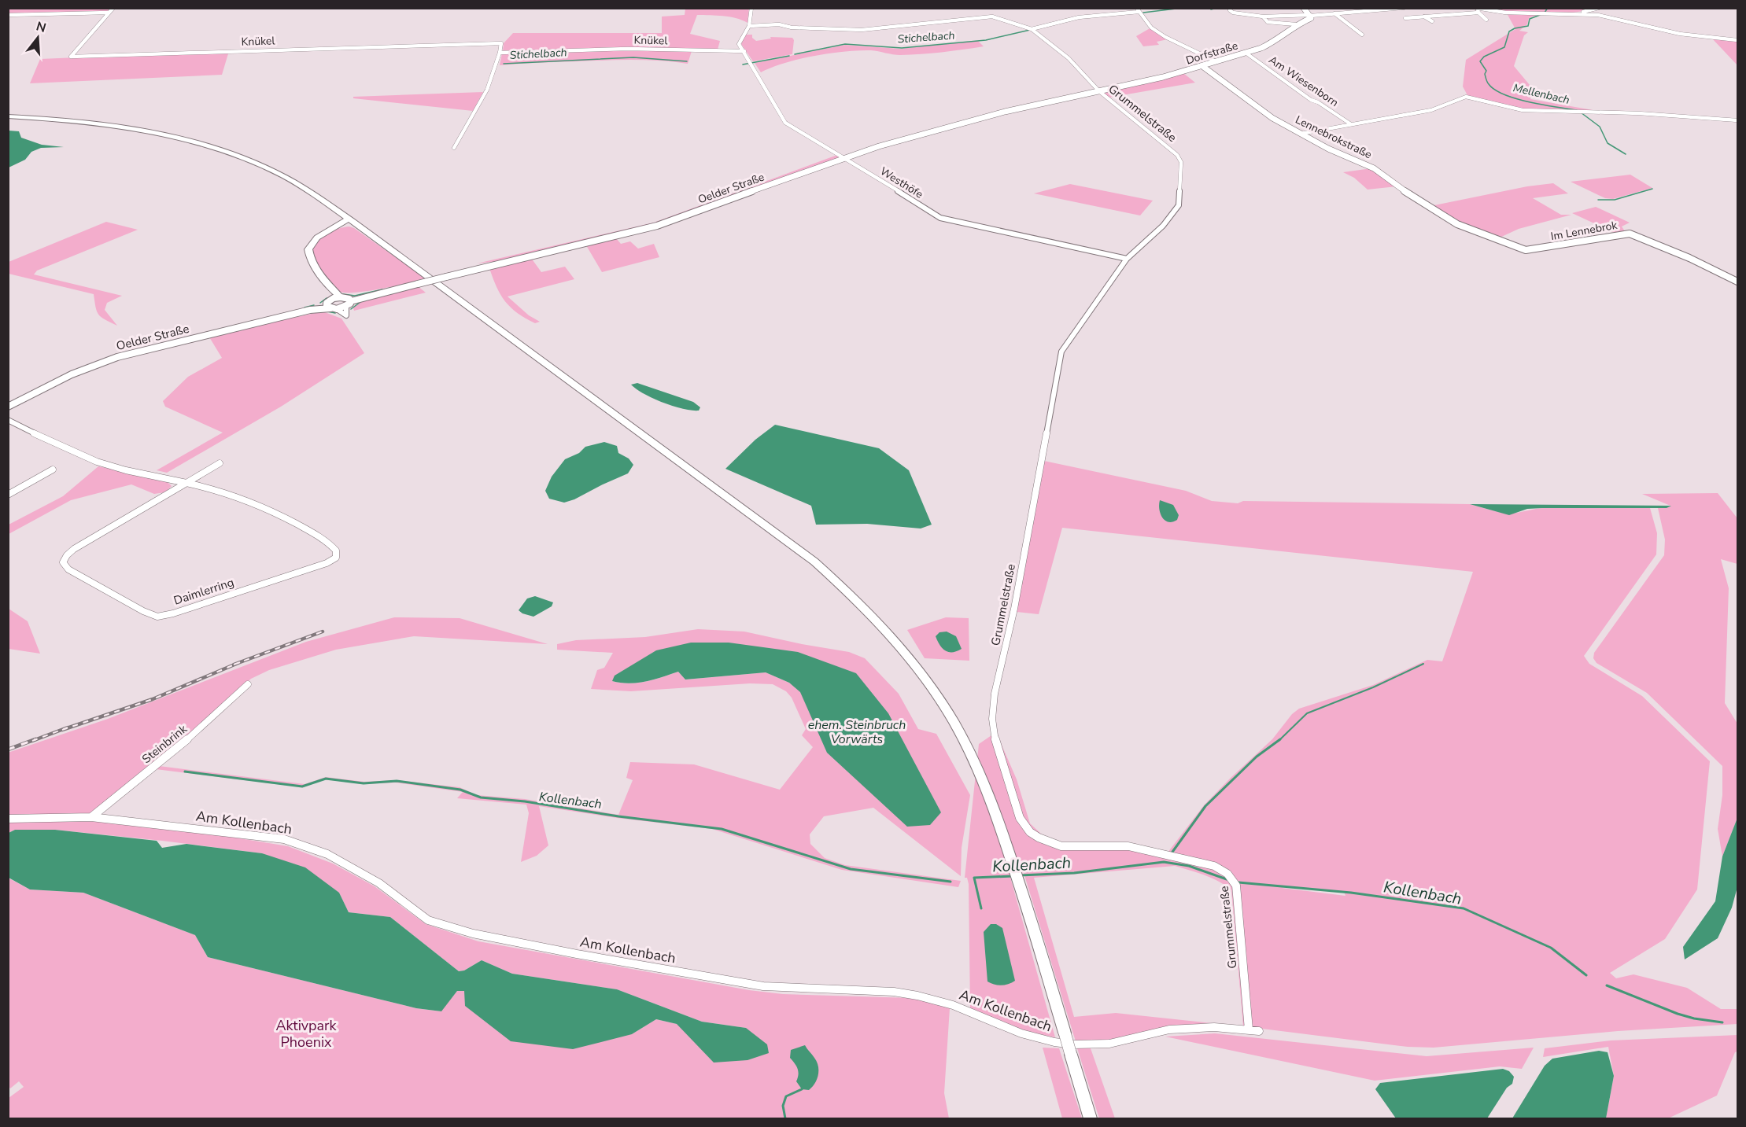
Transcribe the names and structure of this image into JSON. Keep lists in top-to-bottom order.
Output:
{
  "streets": {
    "street": [
      "Knükel",
      "Dorfstraße",
      "Am Wiesenborn",
      "Grummelstraße",
      "Lennebrokstraße",
      "Westhöfe",
      "Oelder Straße",
      "Im Lennebrok",
      "Daimlerring",
      "Steinbrink",
      "Am Kollenbach"
    ]
  },
  "crossings": [
    ["Knükel", "Westhöfe"],
    ["Dorfstraße", "Am Wiesenborn"],
    ["Dorfstraße", "Grummelstraße"],
    ["Dorfstraße", "Lennebrokstraße"],
    ["Dorfstraße", "Oelder Straße"],
    ["Grummelstraße", "Westhöfe"],
    ["Grummelstraße", "Oelder Straße"],
    ["Grummelstraße", "Am Kollenbach"],
    ["Lennebrokstraße", "Im Lennebrok"],
    ["Westhöfe", "Oelder Straße"],
    ["Steinbrink", "Am Kollenbach"]
  ],
  "water": [
    "Stichelbach",
    "Mellenbach",
    "ehem. Steinbruch Vorwärts",
    "Kollenbach"
  ],
  "parks": ["Aktivpark Phoenix"],
  "north": "top"
}
